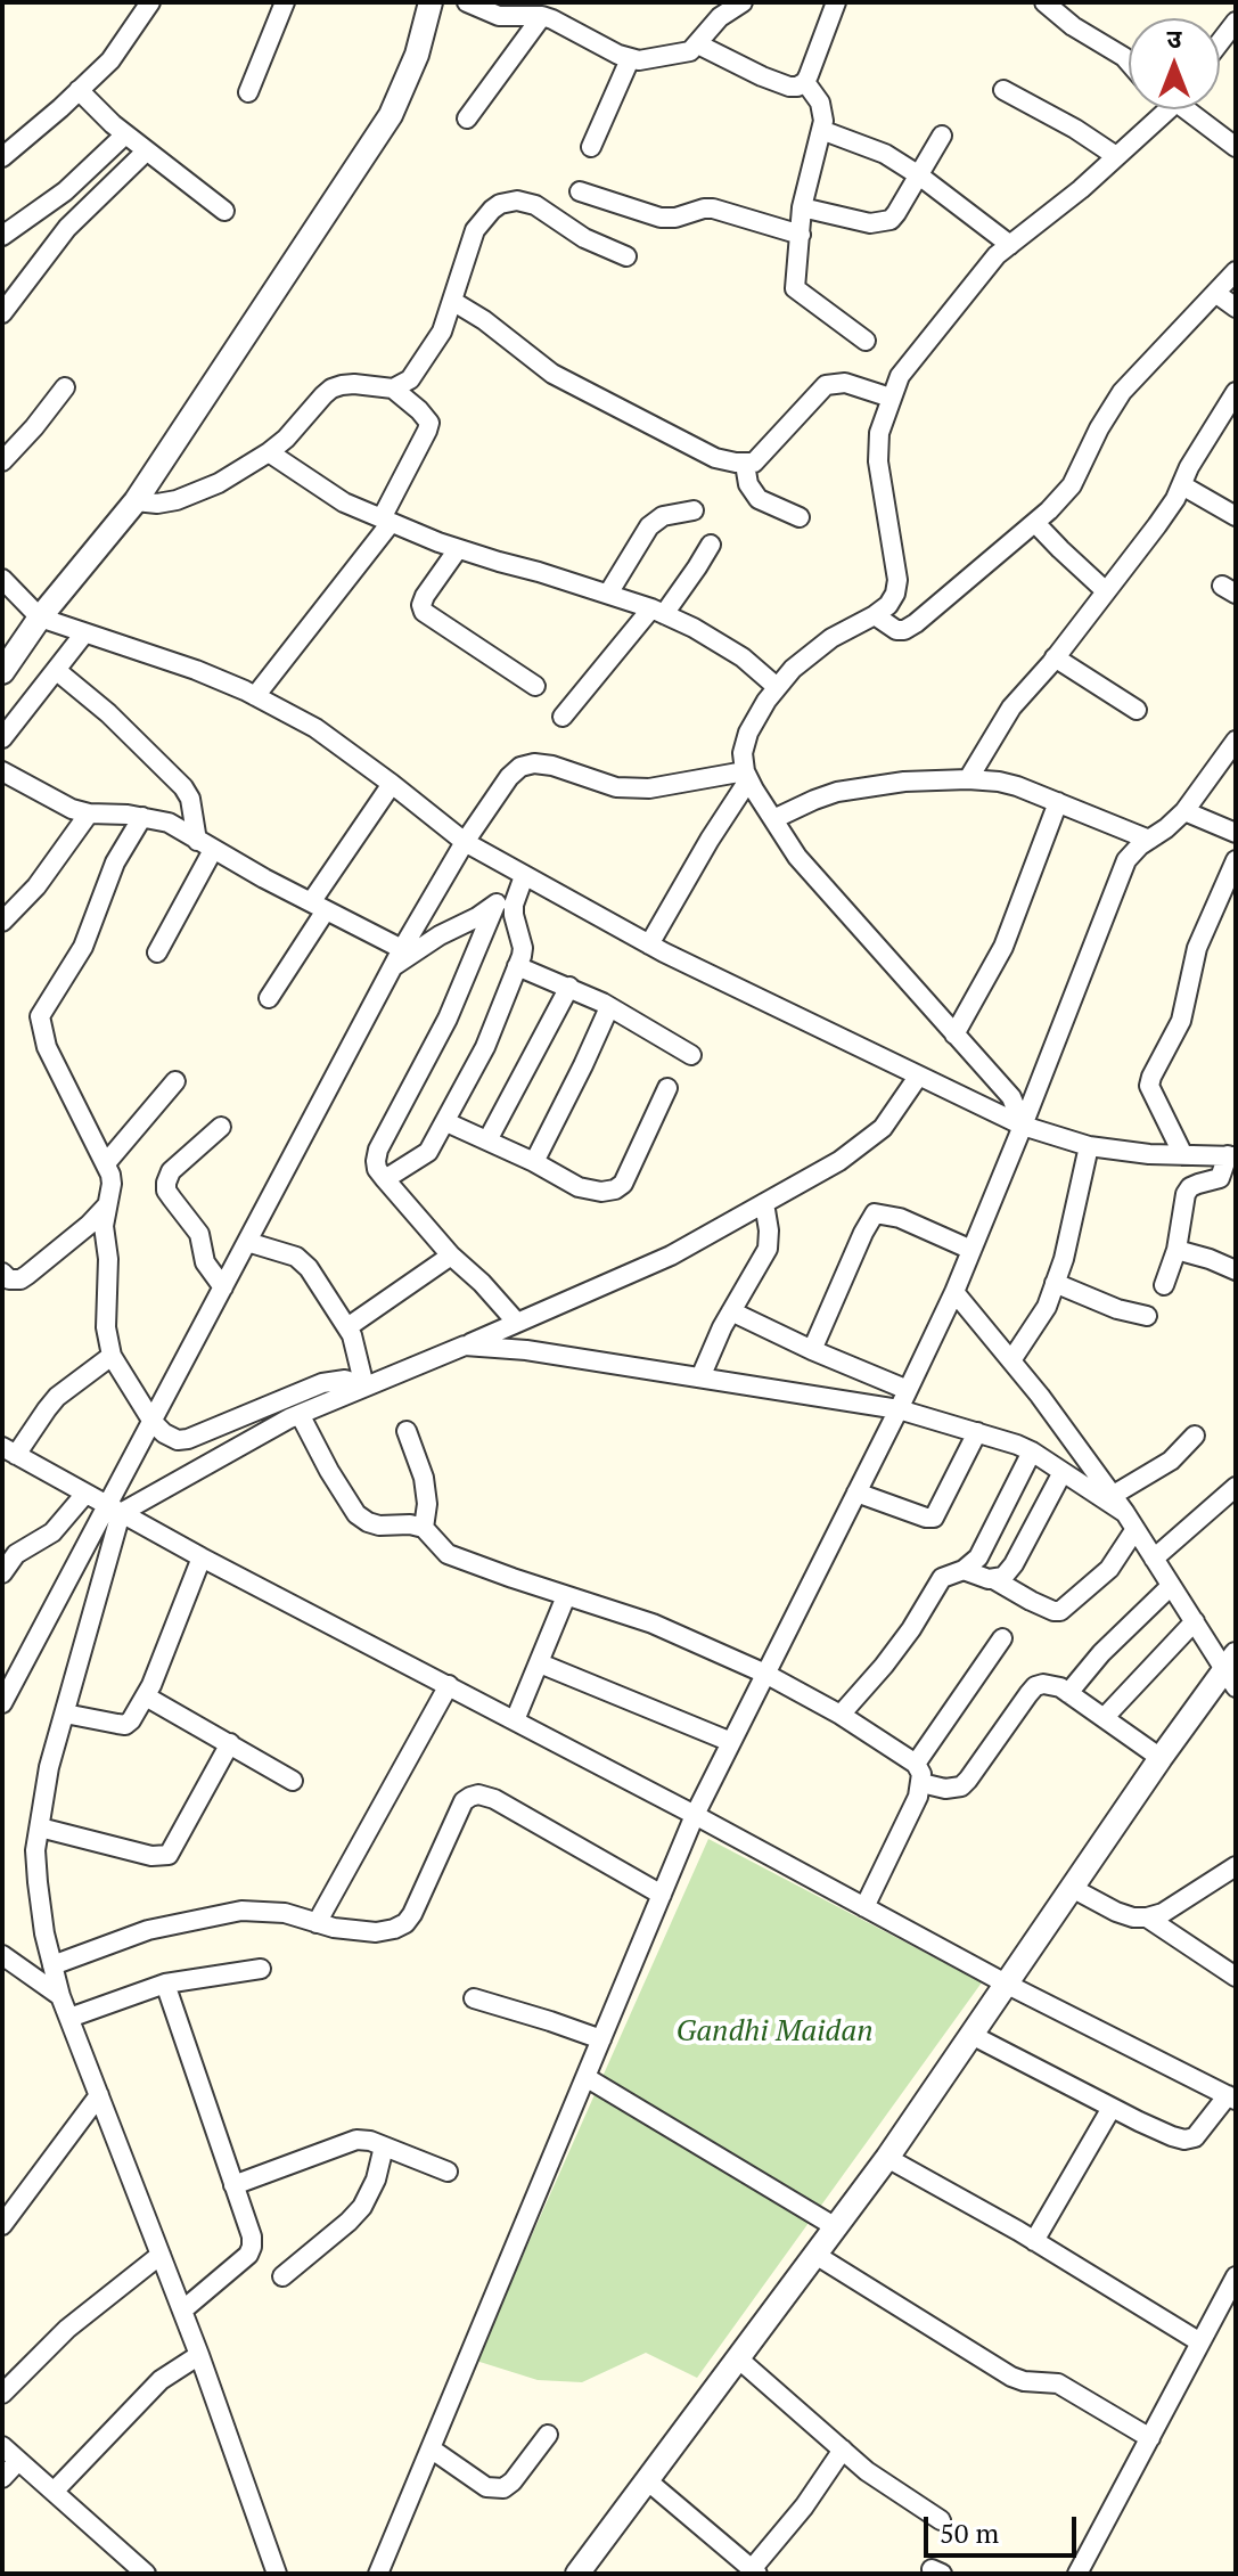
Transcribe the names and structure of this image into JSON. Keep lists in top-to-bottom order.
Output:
{
  "parks": ["Gandhi Maidan"],
  "scale_bar": "50 m",
  "north": "top"
}
